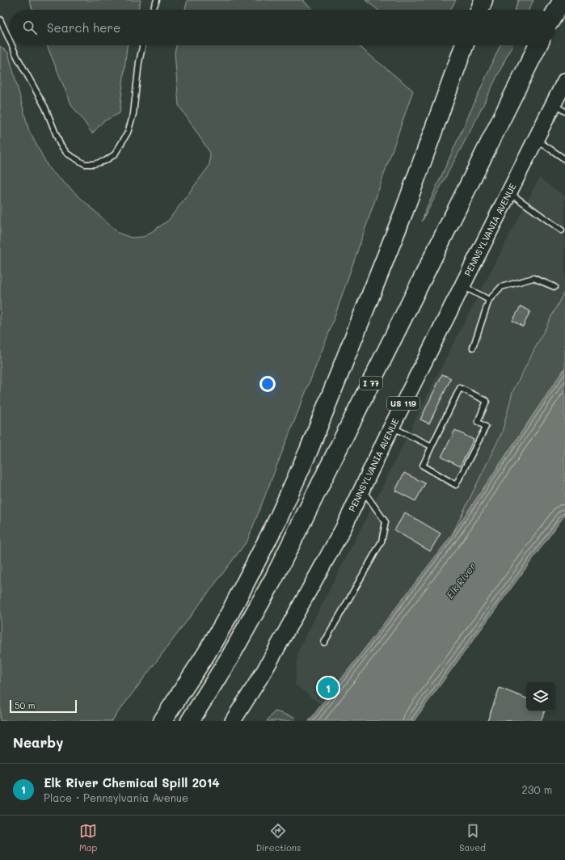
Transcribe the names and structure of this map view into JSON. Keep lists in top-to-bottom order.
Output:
{
  "streets": {
    "highway": ["I 77"],
    "main road": ["PENNSYLVANIA AVENUE", "US 119"]
  },
  "water": ["Elk River"],
  "scale_bar": "50 m",
  "page": {
    "search": "Search here",
    "pins": "1",
    "scale": "50 m",
    "heading": "Nearby",
    "list": [
      {
        "mark": "1",
        "name": "Elk River Chemical Spill 2014",
        "note": "Place · Pennsylvania Avenue",
        "value": "230 m"
      }
    ],
    "nav": ["Map", "Directions", "Saved"]
  }
}
